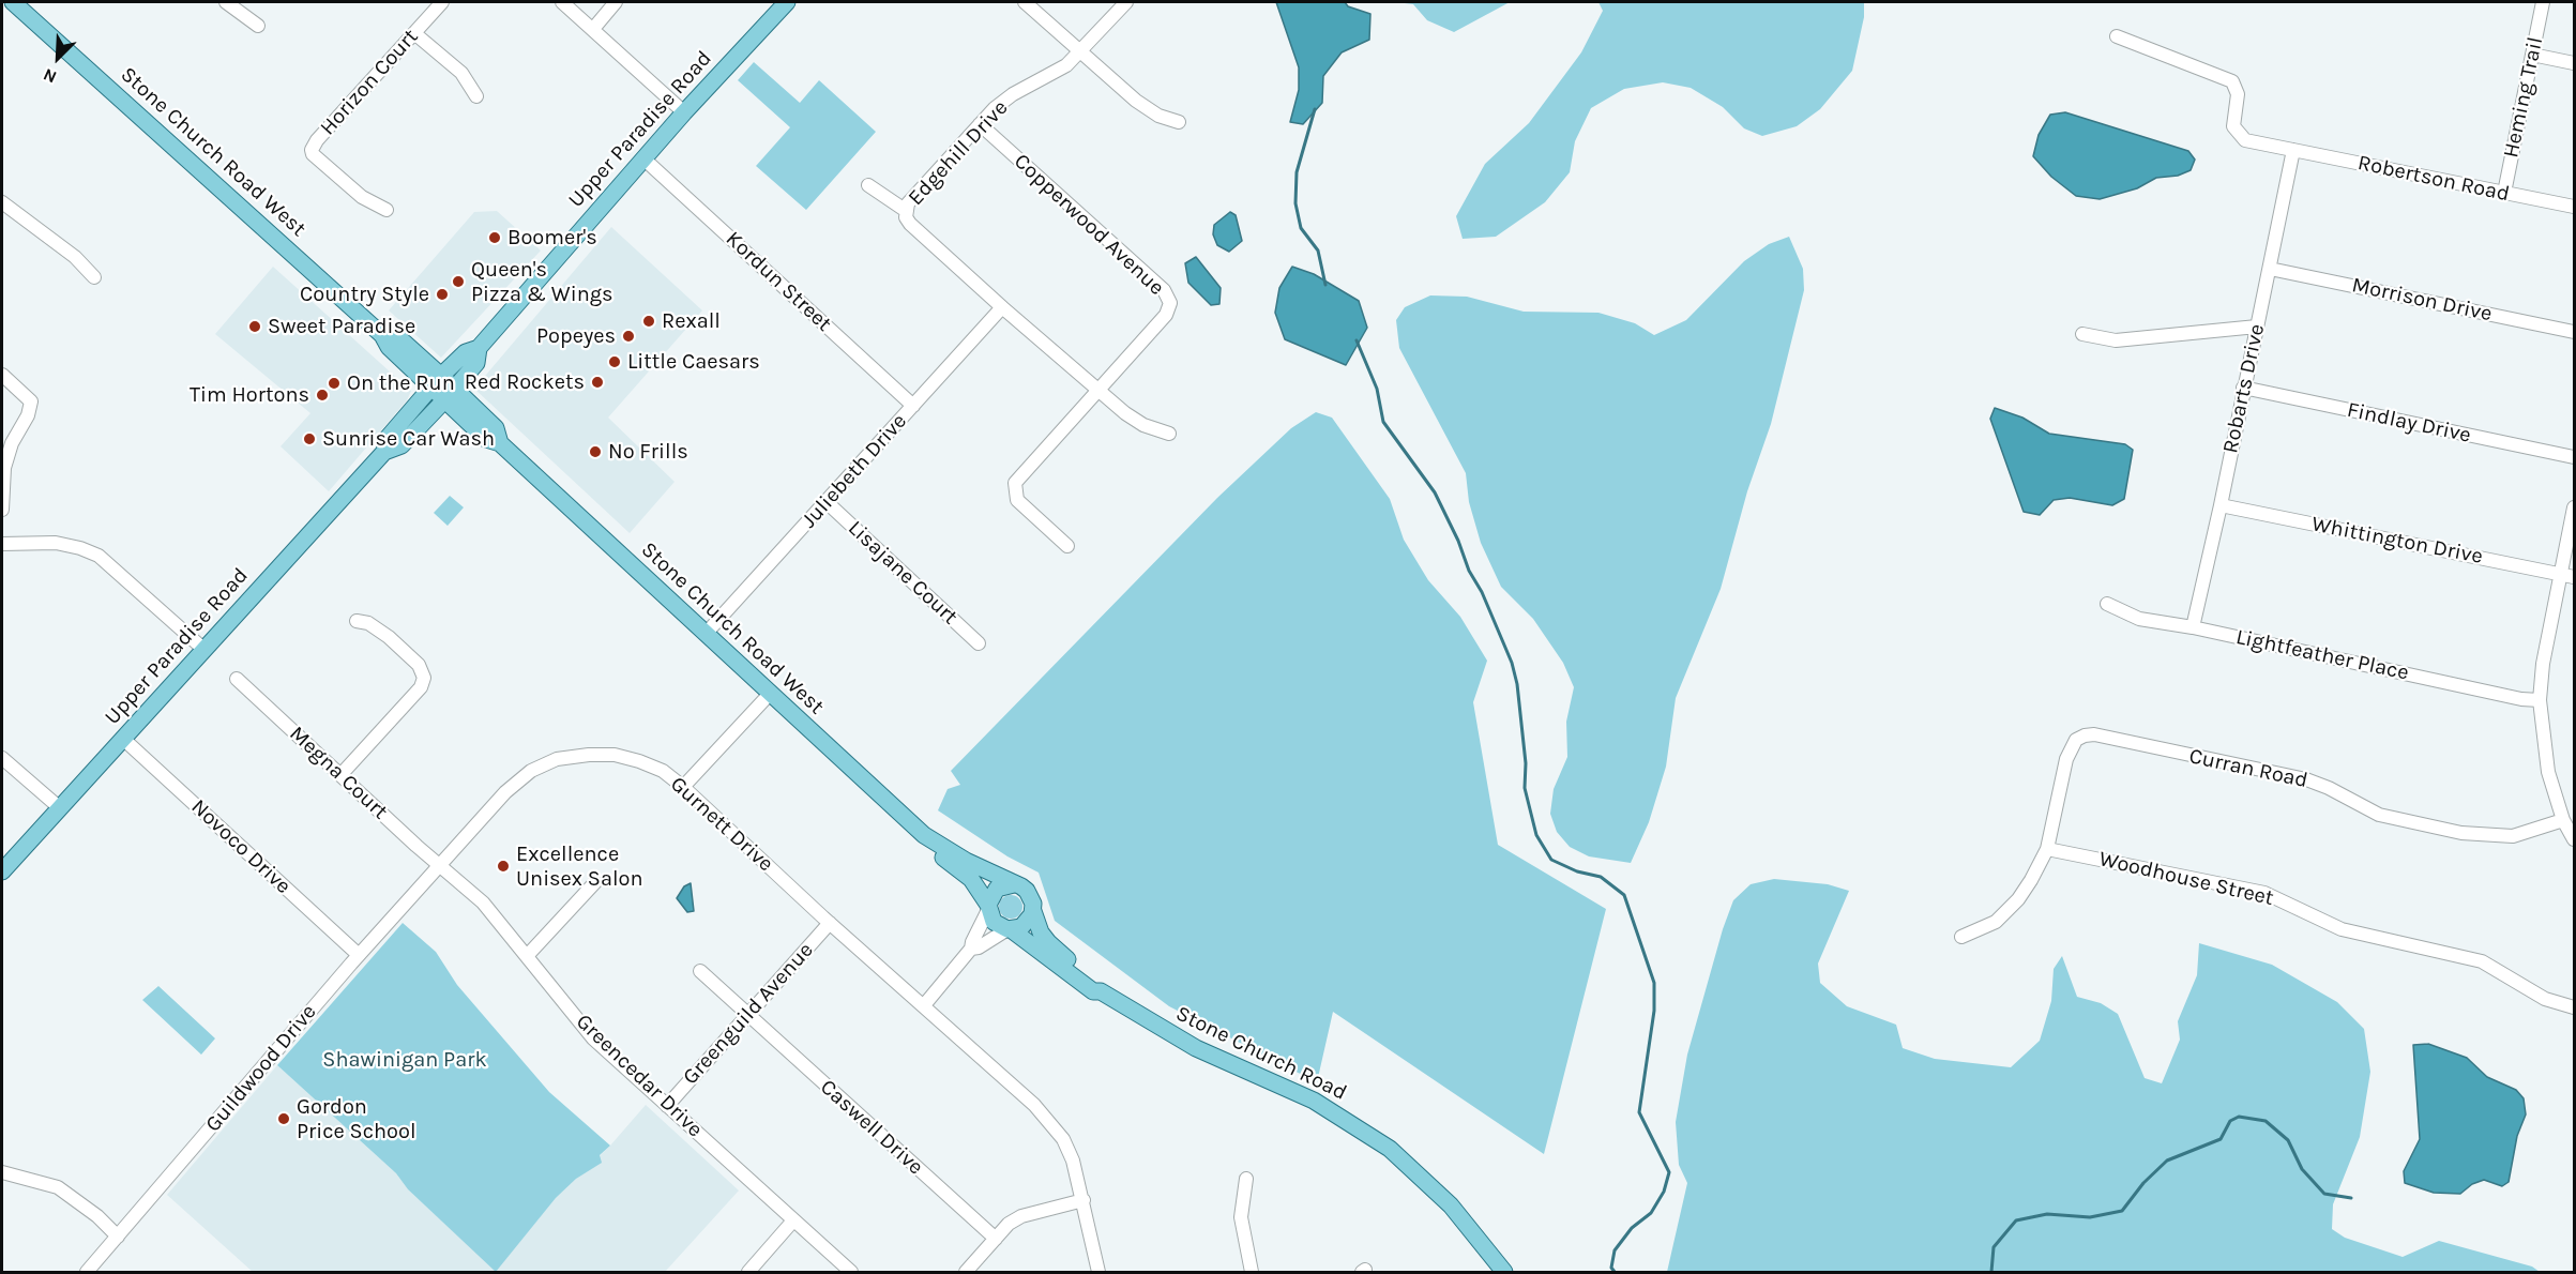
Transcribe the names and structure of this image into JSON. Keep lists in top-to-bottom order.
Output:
{
  "streets": {
    "main road": ["Upper Paradise Road", "Stone Church Road West", "Stone Church Road"],
    "street": [
      "Horizon Court",
      "Heming Trail",
      "Edgehill Drive",
      "Robertson Road",
      "Copperwood Avenue",
      "Kordun Street",
      "Morrison Drive",
      "Robarts Drive",
      "Findlay Drive",
      "Juliebeth Drive",
      "Whittington Drive",
      "Lisajane Court",
      "Lightfeather Place",
      "Curran Road",
      "Megna Court",
      "Gurnett Drive",
      "Novoco Drive",
      "Woodhouse Street",
      "Greenguild Avenue",
      "Guildwood Drive",
      "Greencedar Drive",
      "Caswell Drive"
    ]
  },
  "crossings": [
    ["Heming Trail", "Robertson Road"],
    ["Upper Paradise Road", "Stone Church Road West"],
    ["Upper Paradise Road", "Kordun Street"],
    ["Upper Paradise Road", "Novoco Drive"],
    ["Stone Church Road West", "Juliebeth Drive"],
    ["Edgehill Drive", "Copperwood Avenue"],
    ["Edgehill Drive", "Juliebeth Drive"],
    ["Robertson Road", "Robarts Drive"],
    ["Kordun Street", "Juliebeth Drive"],
    ["Morrison Drive", "Robarts Drive"],
    ["Robarts Drive", "Findlay Drive"],
    ["Robarts Drive", "Whittington Drive"],
    ["Robarts Drive", "Lightfeather Place"],
    ["Juliebeth Drive", "Lisajane Court"],
    ["Curran Road", "Woodhouse Street"],
    ["Megna Court", "Gurnett Drive"],
    ["Megna Court", "Guildwood Drive"],
    ["Megna Court", "Greencedar Drive"],
    ["Gurnett Drive", "Greenguild Avenue"],
    ["Gurnett Drive", "Guildwood Drive"],
    ["Gurnett Drive", "Greencedar Drive"],
    ["Novoco Drive", "Guildwood Drive"],
    ["Greenguild Avenue", "Greencedar Drive"],
    ["Greenguild Avenue", "Caswell Drive"],
    ["Guildwood Drive", "Greencedar Drive"]
  ],
  "parks": ["Shawinigan Park"],
  "places": [
    "Boomer's",
    "Queen's Pizza & Wings",
    "Country Style",
    "Rexall",
    "Sweet Paradise",
    "Popeyes",
    "Little Caesars",
    "Red Rockets",
    "On the Run",
    "Tim Hortons",
    "Sunrise Car Wash",
    "No Frills",
    "Excellence Unisex Salon",
    "Gordon Price School"
  ],
  "north": "bottom left"
}
